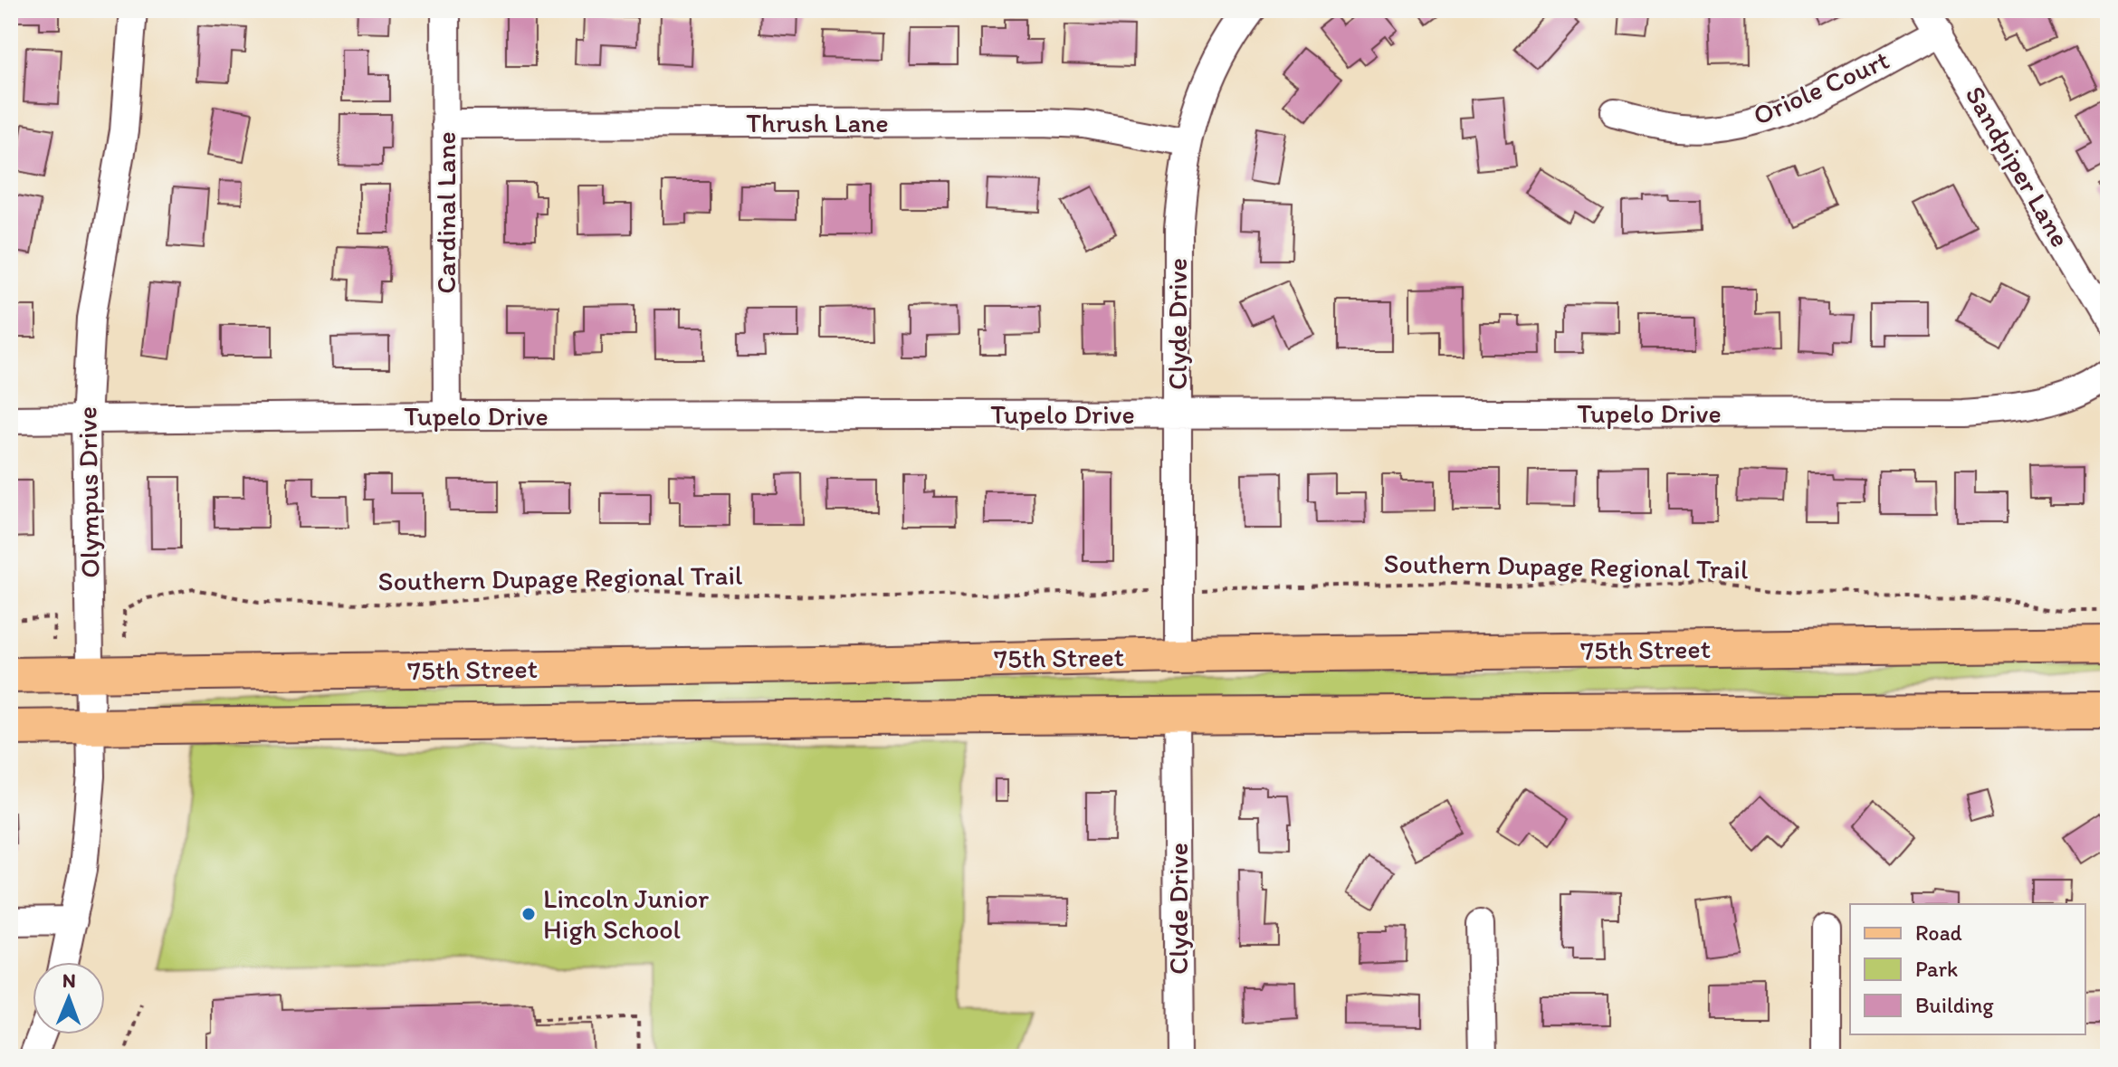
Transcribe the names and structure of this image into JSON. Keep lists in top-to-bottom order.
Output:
{
  "streets": {
    "main road": ["75th Street"],
    "street": [
      "Oriole Court",
      "Thrush Lane",
      "Sandpiper Lane",
      "Cardinal Lane",
      "Clyde Drive",
      "Tupelo Drive",
      "Olympus Drive"
    ],
    "path": ["Southern Dupage Regional Trail"]
  },
  "crossings": [
    ["Oriole Court", "Sandpiper Lane"],
    ["Thrush Lane", "Cardinal Lane"],
    ["Thrush Lane", "Clyde Drive"],
    ["Cardinal Lane", "Tupelo Drive"],
    ["Clyde Drive", "Tupelo Drive"],
    ["Clyde Drive", "75th Street"],
    ["Tupelo Drive", "Olympus Drive"],
    ["Olympus Drive", "75th Street"]
  ],
  "places": ["Lincoln Junior High School"],
  "legend": ["Road", "Park", "Building"],
  "north": "top"
}
